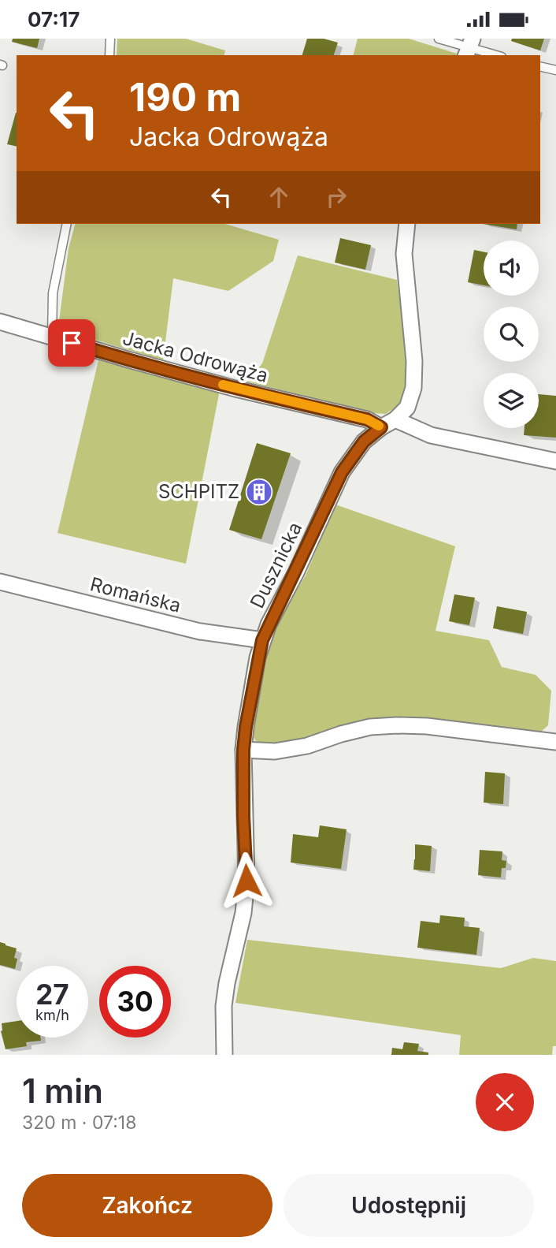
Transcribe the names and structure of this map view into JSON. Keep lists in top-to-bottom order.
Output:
{
  "streets": {
    "street": ["Jacka Odrowąża", "Dusznicka", "Romańska"]
  },
  "crossings": [
    ["Jacka Odrowąża", "Dusznicka"],
    ["Dusznicka", "Romańska"]
  ],
  "places": {
    "building": ["SCHPITZ"]
  },
  "page": {
    "status": "07:17",
    "turn": ["190 m", "Jacka Odrowąża"],
    "speed": "27 km/h",
    "limit": "30",
    "heading": ["1 min", "320 m · 07:18"],
    "buttons": ["Zakończ", "Udostępnij"]
  }
}
